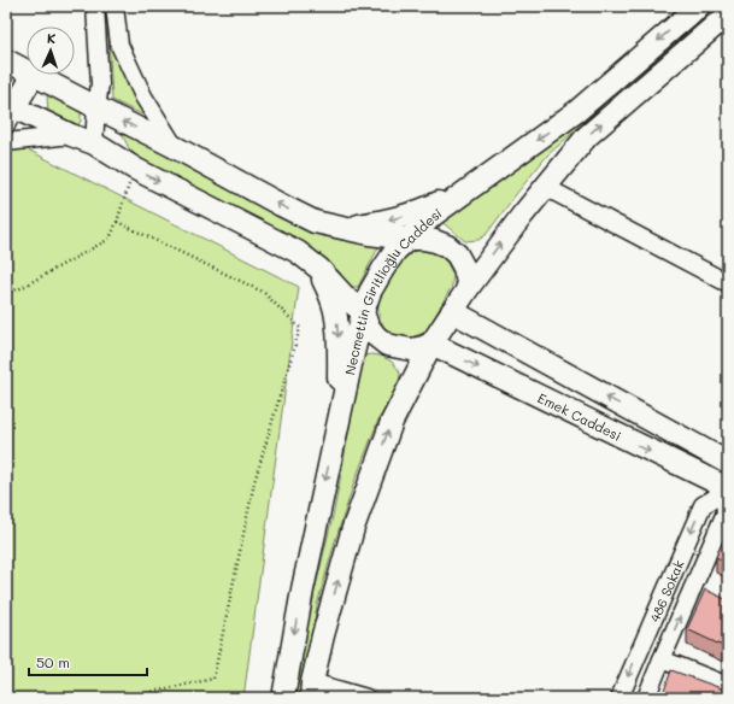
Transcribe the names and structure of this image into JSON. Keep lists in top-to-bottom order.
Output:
{
  "streets": {
    "street": ["Necmettin Giritlioğlu Caddesi", "Emek Caddesi", "486 Sokak"]
  },
  "crossings": [
    ["Necmettin Giritlioğlu Caddesi", "Emek Caddesi"],
    ["Emek Caddesi", "486 Sokak"]
  ],
  "scale_bar": "50 m",
  "north": "top"
}
